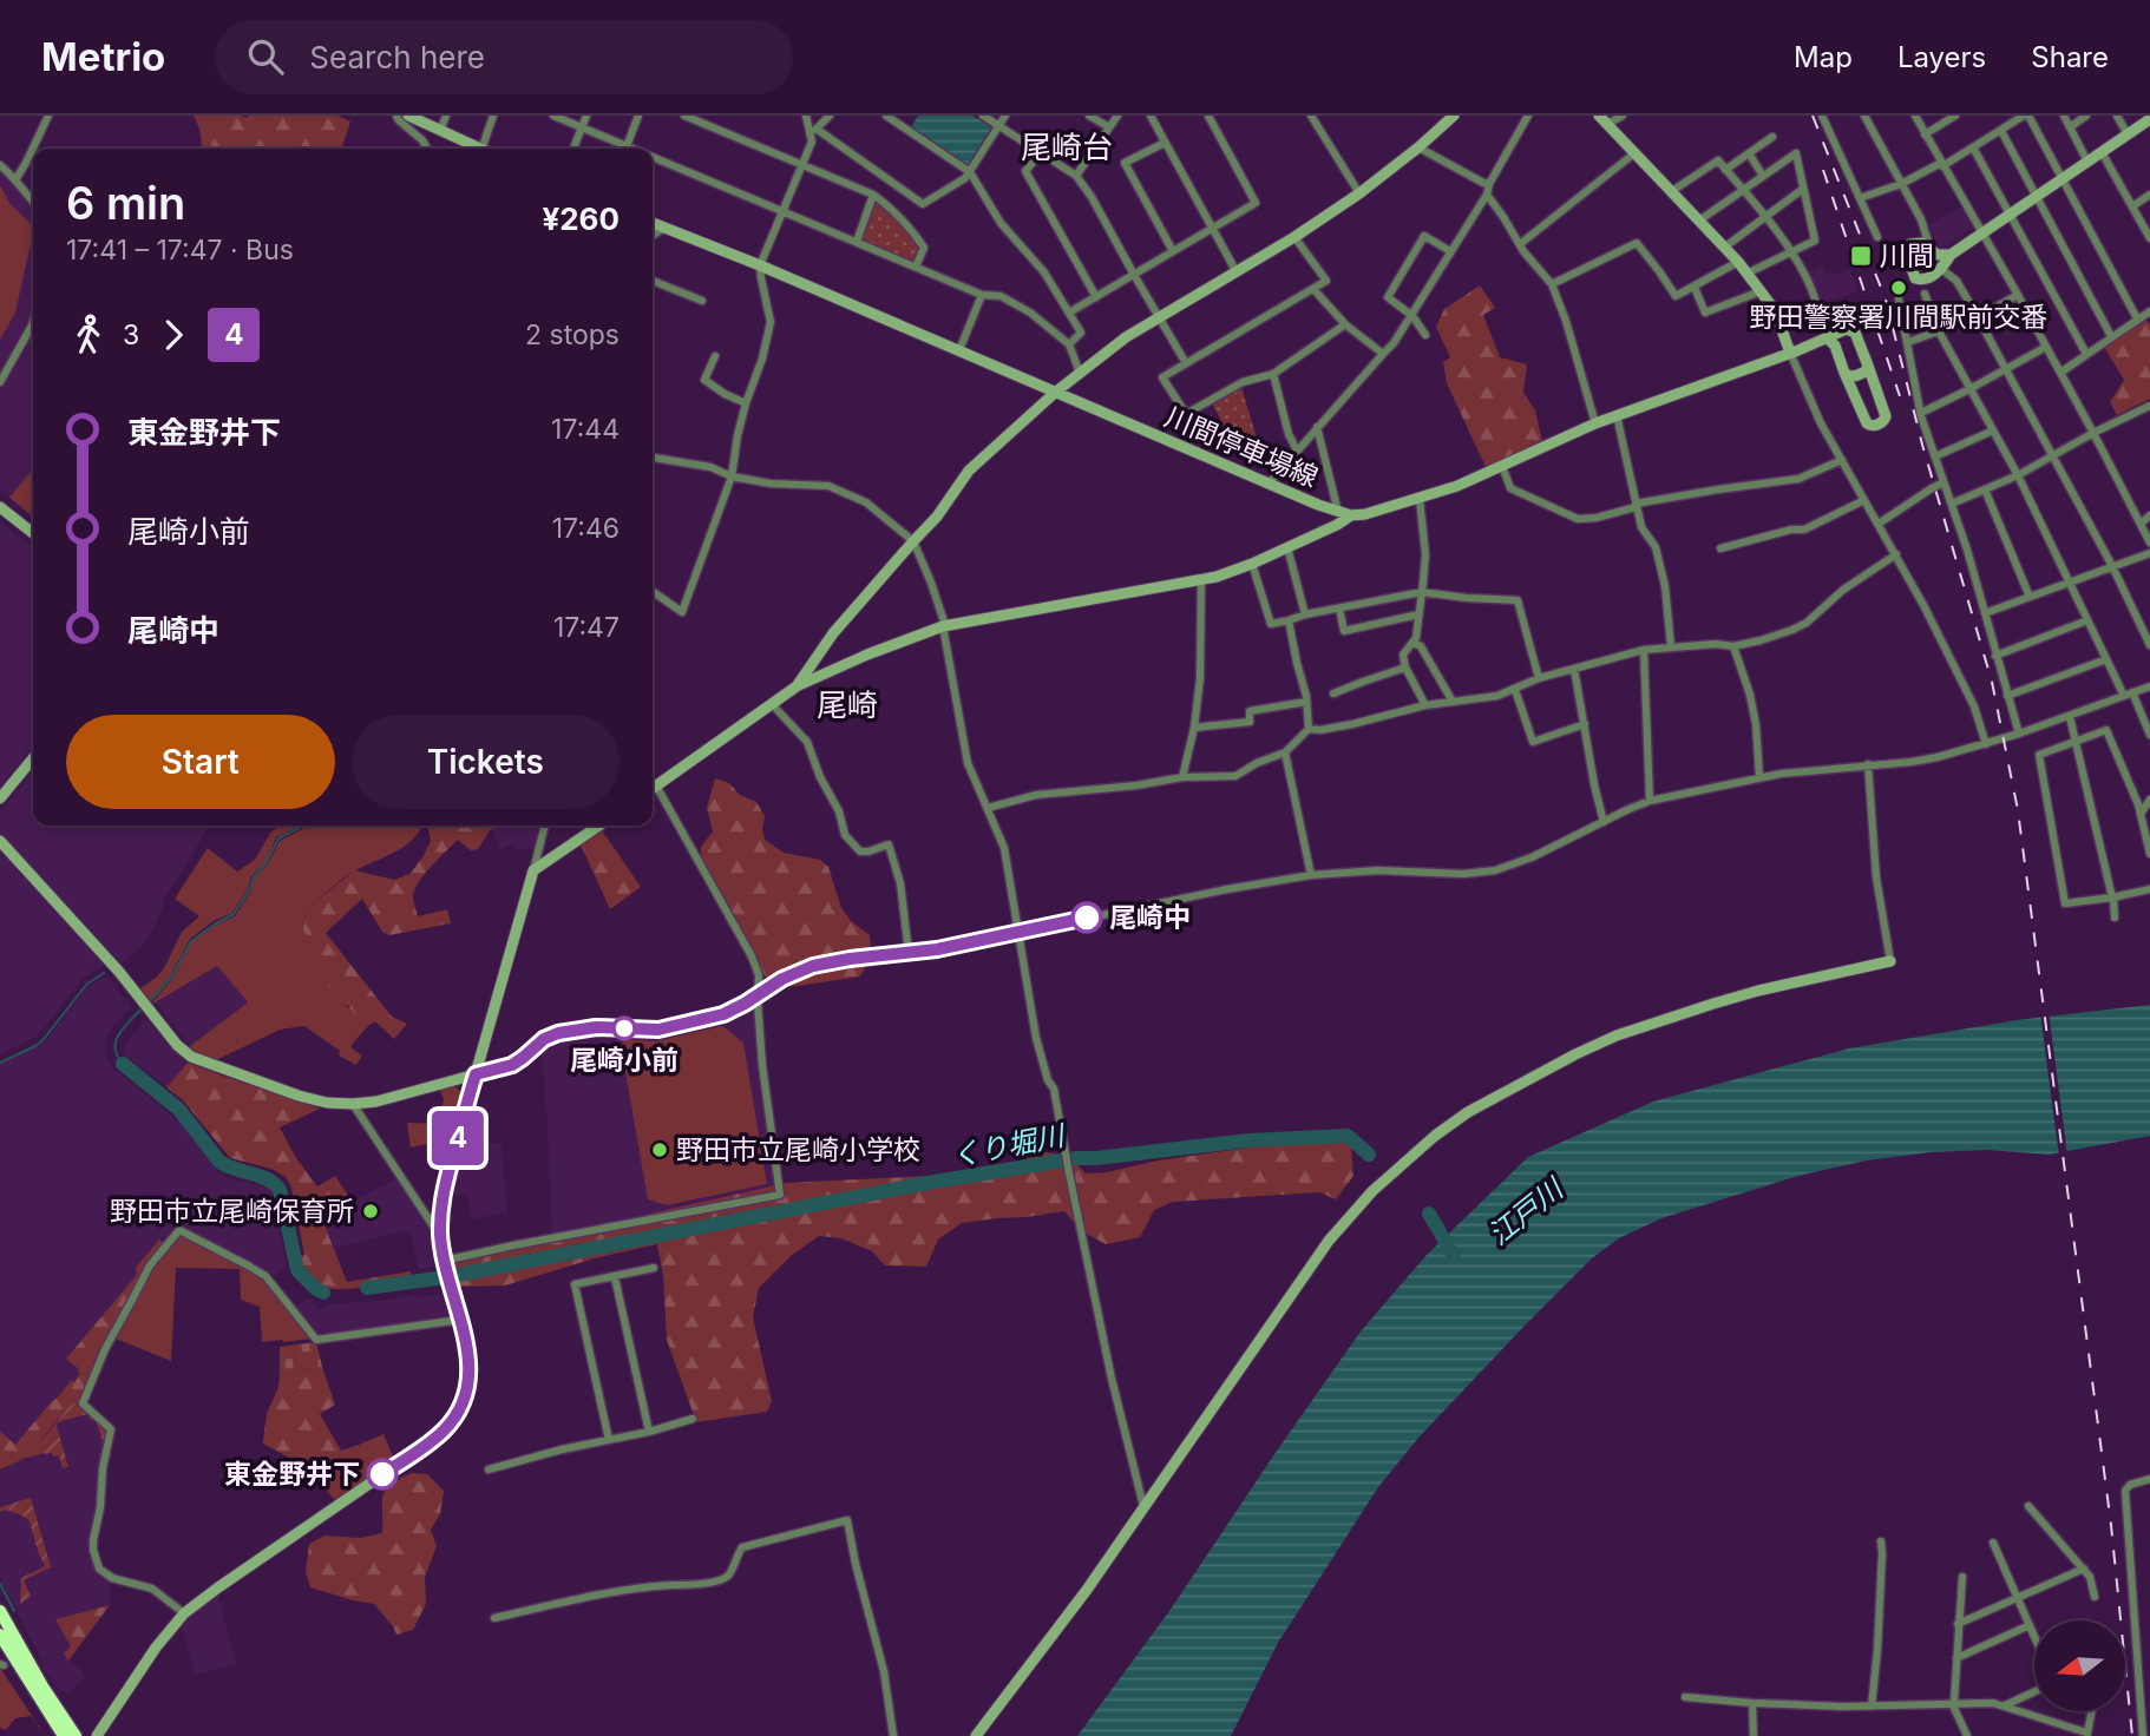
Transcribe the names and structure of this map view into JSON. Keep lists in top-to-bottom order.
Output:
{
  "streets": {
    "street": ["川間停車場線"]
  },
  "districts": ["尾崎台", "尾崎"],
  "water": ["くり堀川", "江戸川"],
  "places": {
    "transit": ["川間"],
    "other": [
      "野田警察署川間駅前交番",
      "尾崎中",
      "尾崎小前",
      "野田市立尾崎小学校",
      "野田市立尾崎保育所",
      "東金野井下"
    ]
  },
  "lines": ["bus line 4"],
  "north": "left",
  "page": {
    "header": "Metrio",
    "search": "Search here",
    "nav": ["Map", "Layers", "Share"],
    "on_map": "4",
    "heading": ["6 min", "17:41 – 17:47 · Bus", "¥260"],
    "legs": ["3", "4", "2 stops"],
    "list": [
      {
        "name": "東金野井下",
        "value": "17:44"
      },
      {
        "name": "尾崎小前",
        "value": "17:46"
      },
      {
        "name": "尾崎中",
        "value": "17:47"
      }
    ],
    "buttons": ["Start", "Tickets"]
  }
}
